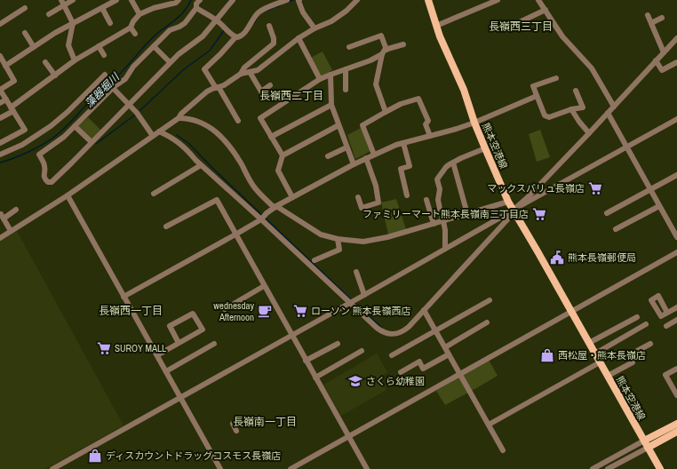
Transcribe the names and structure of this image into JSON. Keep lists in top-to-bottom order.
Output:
{
  "streets": {
    "main road": ["熊本空港線"]
  },
  "districts": [
    "長嶺西三丁目",
    "長嶺西二丁目",
    "長嶺西一丁目",
    "長嶺南一丁目"
  ],
  "water": ["藻器堀川"],
  "places": {
    "supermarket": [
      "マックスバリュ長嶺店",
      "ファミリーマート熊本長嶺南三丁目店",
      "ローソン 熊本長嶺西店",
      "SUROY MALL"
    ],
    "public building": ["熊本長嶺郵便局"],
    "cafe": ["wednesday Afternoon"],
    "shop": ["西松屋・熊本長嶺店", "ディスカウントドラッグコスモス長嶺店"],
    "school or university": ["さくら幼稚園"]
  }
}
